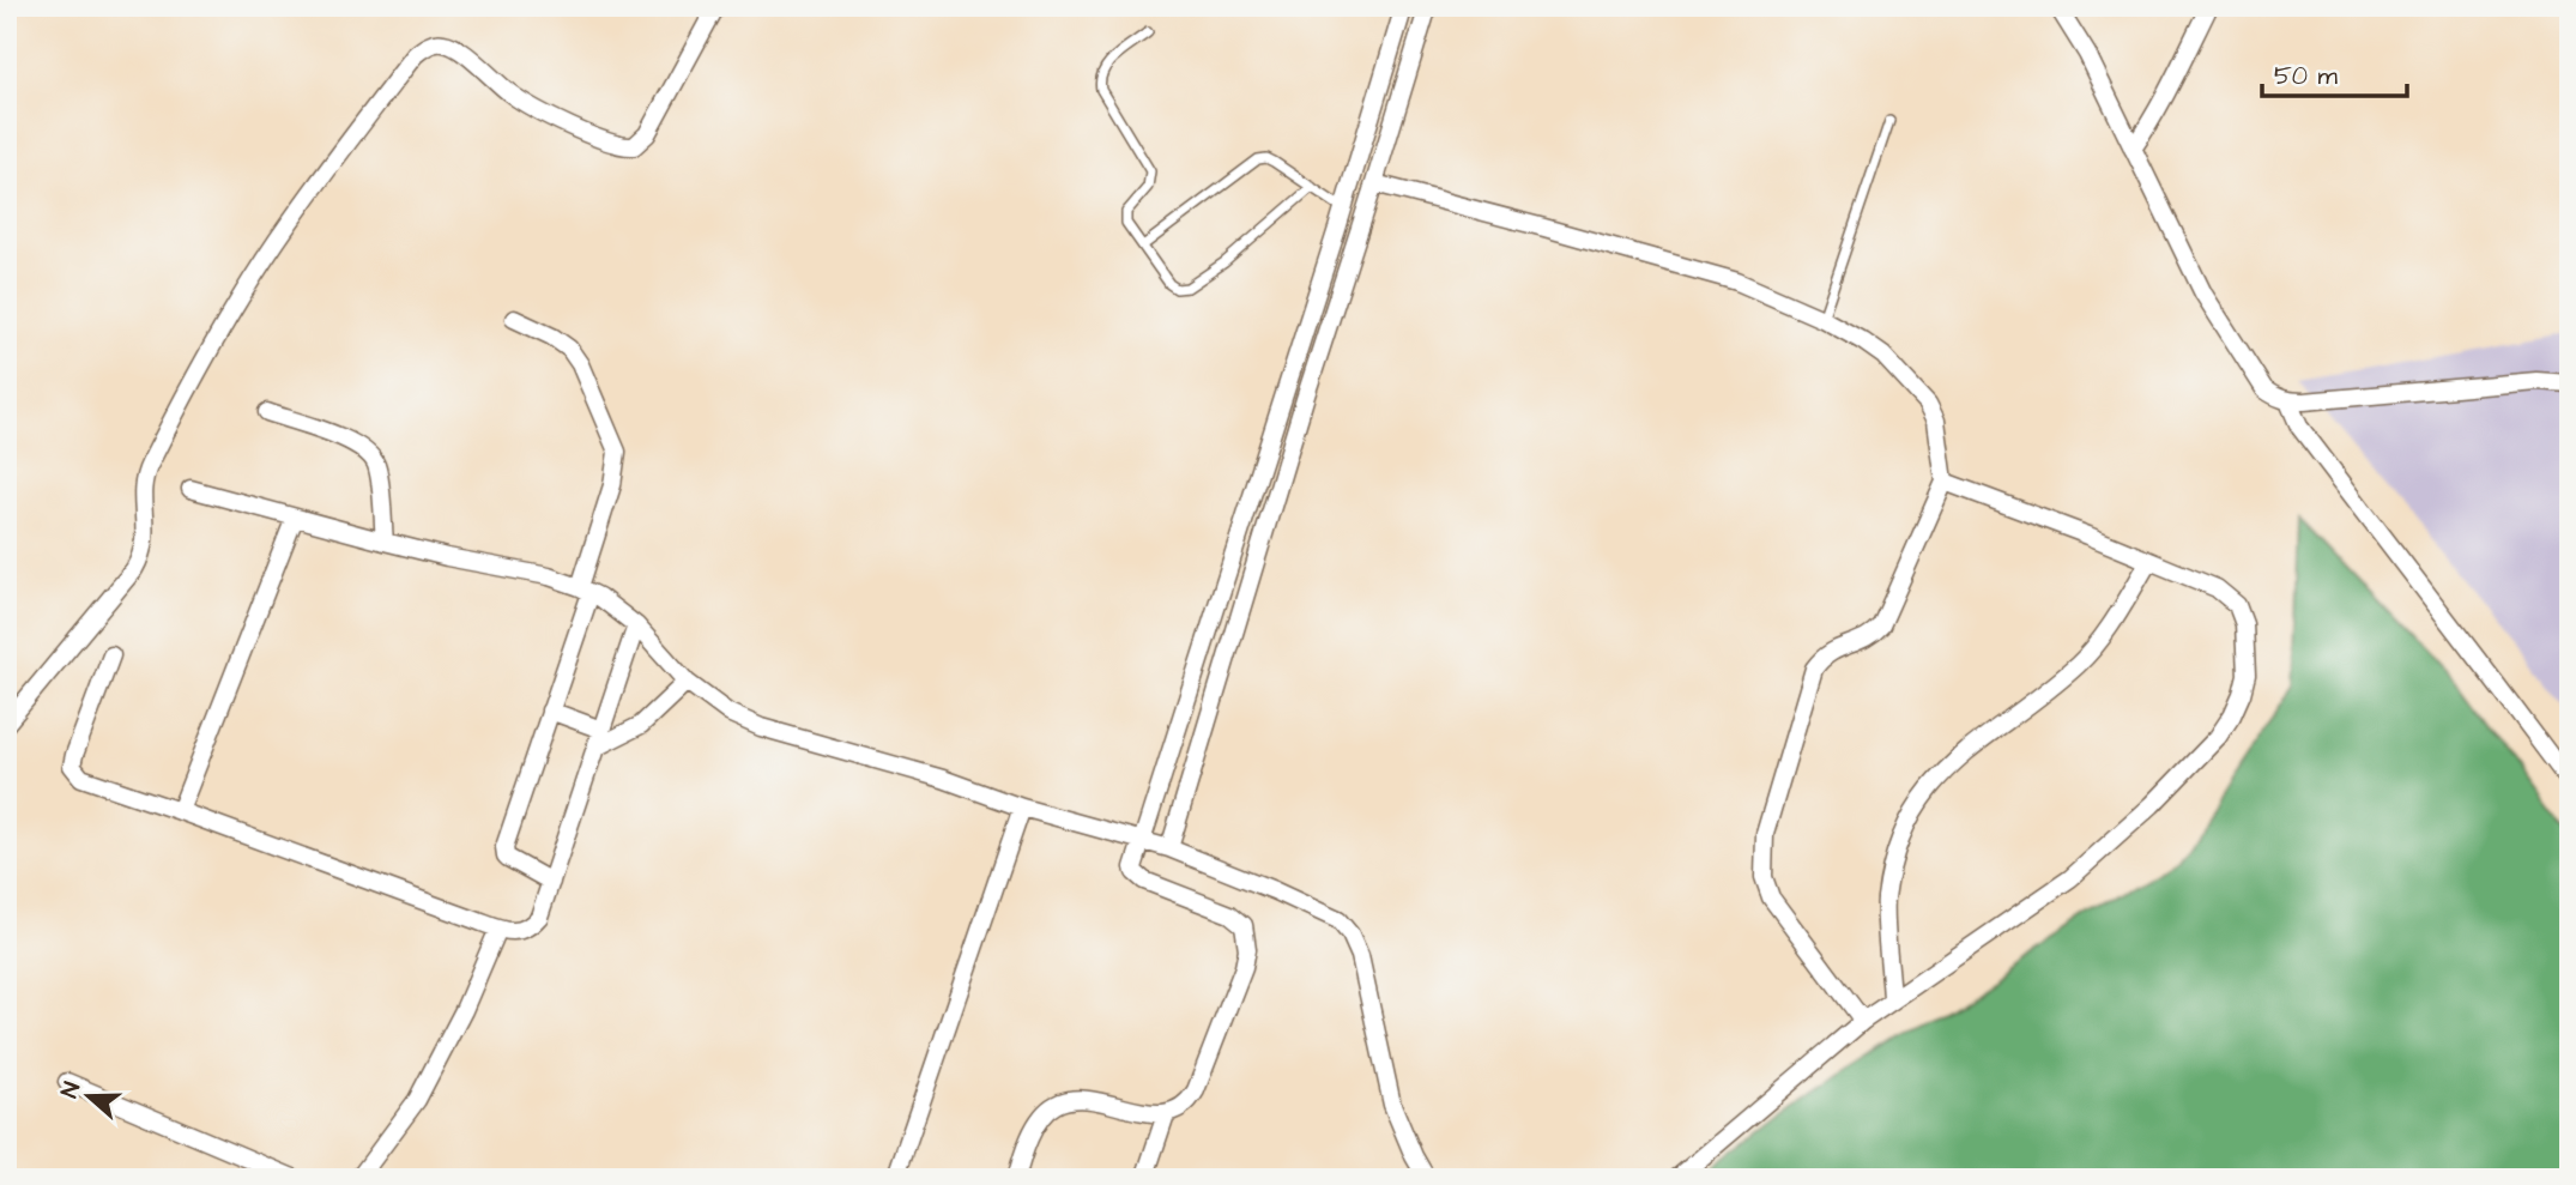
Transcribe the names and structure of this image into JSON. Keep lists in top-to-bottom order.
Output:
{
  "scale_bar": "50 m",
  "north": "left"
}
